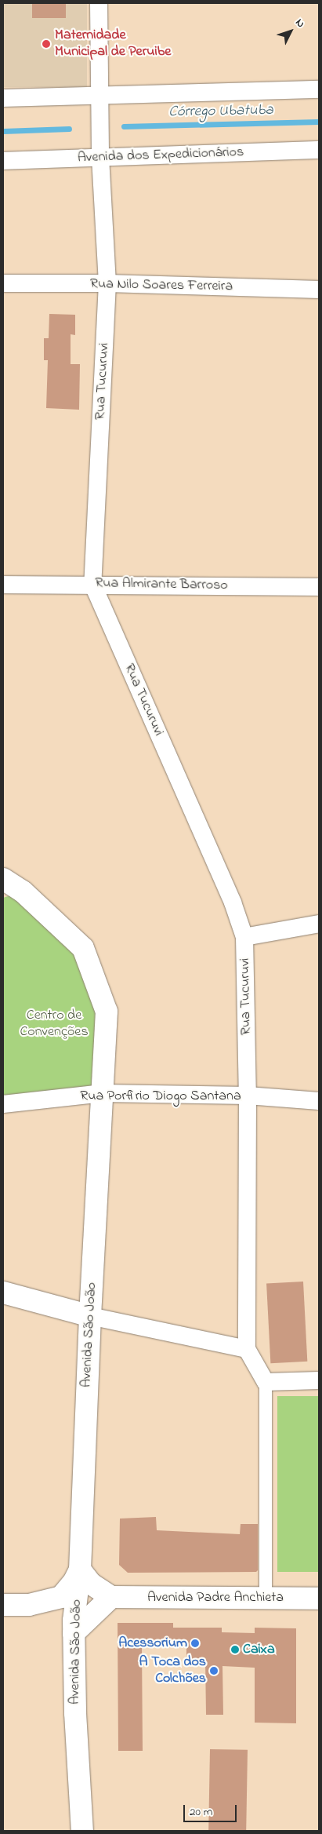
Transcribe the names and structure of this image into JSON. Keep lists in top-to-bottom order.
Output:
{
  "streets": {
    "main road": ["Avenida São João", "Avenida Padre Anchieta"],
    "street": [
      "Avenida dos Expedicionários",
      "Rua Nilo Soares Ferreira",
      "Rua Tucuruvi",
      "Rua Almirante Barroso",
      "Rua Porfirio Diogo Santana"
    ]
  },
  "crossings": [
    ["Avenida dos Expedicionários", "Rua Tucuruvi"],
    ["Rua Nilo Soares Ferreira", "Rua Tucuruvi"],
    ["Rua Tucuruvi", "Rua Almirante Barroso"],
    ["Rua Tucuruvi", "Rua Porfirio Diogo Santana"],
    ["Rua Porfirio Diogo Santana", "Avenida São João"]
  ],
  "water": ["Córrego Ubatuba"],
  "parks": ["Centro de Convenções"],
  "places": [
    "Maternidade Municipal de Peruibe",
    "Acessorium",
    "Caixa",
    "A Toca dos Colchões"
  ],
  "scale_bar": "20 m",
  "north": "top right"
}
